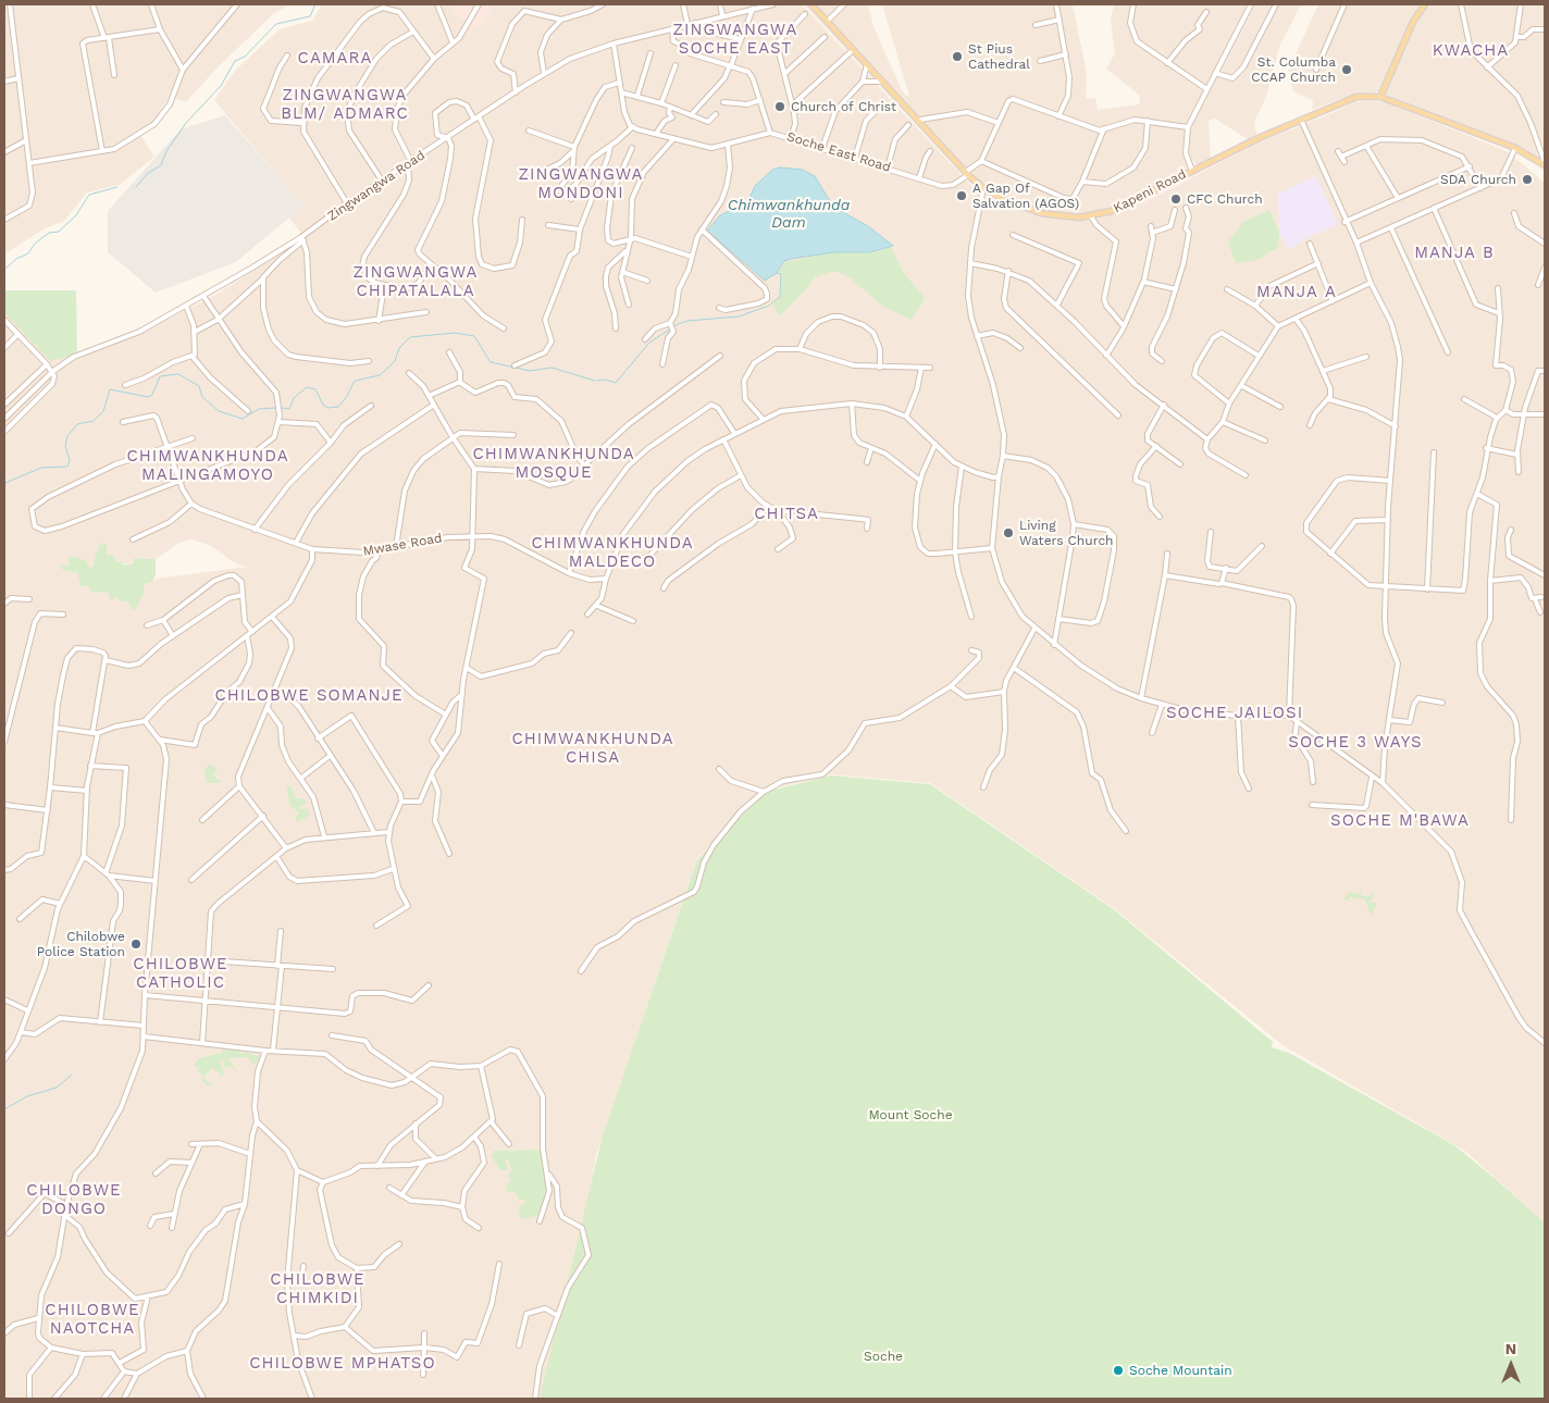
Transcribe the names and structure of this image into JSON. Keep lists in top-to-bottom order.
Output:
{
  "streets": {
    "main road": ["Kapeni Road"],
    "street": ["Soche East Road", "Zingwangwa Road", "Mwase Road"]
  },
  "crossings": [
    ["Soche East Road", "Kapeni Road"]
  ],
  "districts": [
    "ZINGWANGWA SOCHE EAST",
    "KWACHA",
    "CAMARA",
    "ZINGWANGWA BLM/ ADMARC",
    "ZINGWANGWA MONDONI",
    "MANJA B",
    "ZINGWANGWA CHIPATALALA",
    "MANJA A",
    "CHIMWANKHUNDA MOSQUE",
    "CHIMWANKHUNDA MALINGAMOYO",
    "CHITSA",
    "CHIMWANKHUNDA MALDECO",
    "CHILOBWE SOMANJE",
    "SOCHE JAILOSI",
    "CHIMWANKHUNDA CHISA",
    "SOCHE 3 WAYS",
    "SOCHE M'BAWA",
    "CHILOBWE CATHOLIC",
    "CHILOBWE DONGO",
    "CHILOBWE CHIMKIDI",
    "CHILOBWE NAOTCHA",
    "CHILOBWE MPHATSO"
  ],
  "water": ["Chimwankhunda Dam"],
  "parks": ["Mount Soche", "Soche"],
  "places": [
    "St Pius Cathedral",
    "St. Columba CCAP Church",
    "Church of Christ",
    "SDA Church",
    "A Gap Of Salvation (AGOS)",
    "CFC Church",
    "Living Waters Church",
    "Chilobwe Police Station",
    "Soche Mountain"
  ],
  "north": "top"
}
